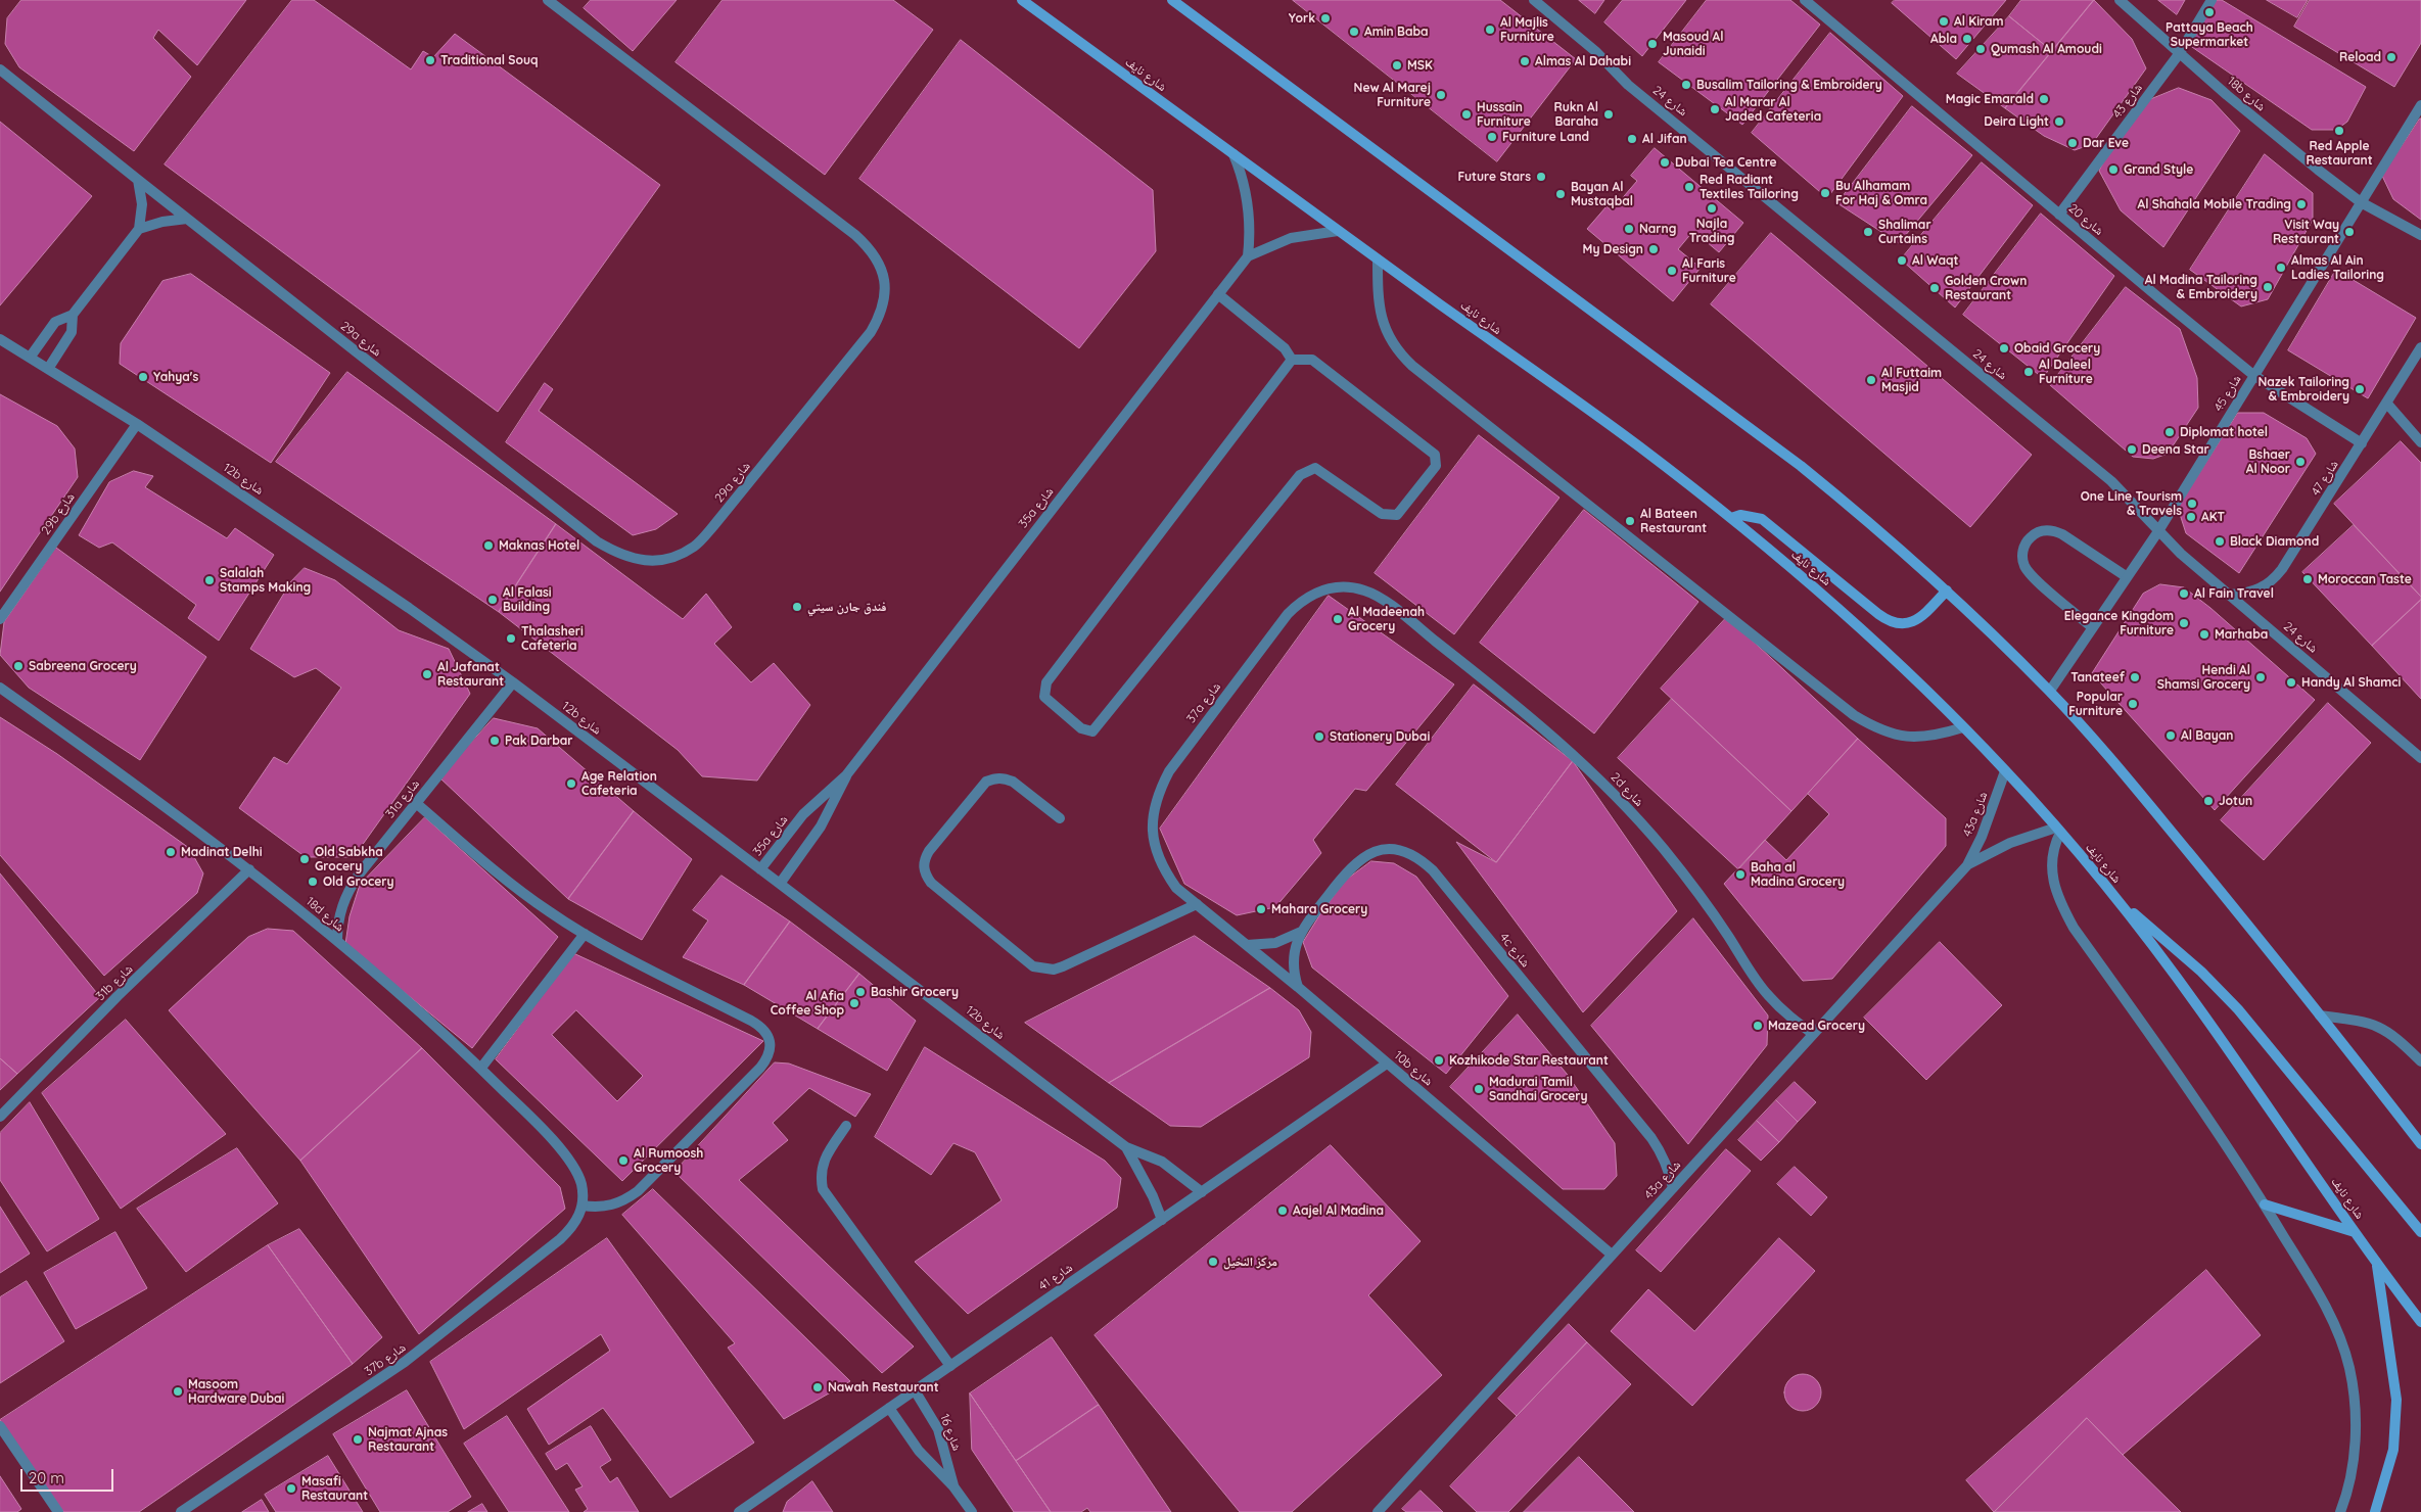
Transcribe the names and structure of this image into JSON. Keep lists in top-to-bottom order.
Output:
{
  "streets": {
    "main road": ["شارع نايف"],
    "street": [
      "18b شارع",
      "شارع 24",
      "شارع 43",
      "شارع 20",
      "29a شارع",
      "شارع 45",
      "شارع 47",
      "12b شارع",
      "35a شارع",
      "29b شارع",
      "37a شارع",
      "2d شارع",
      "31a شارع",
      "43a شارع",
      "18d شارع",
      "4c شارع",
      "31b شارع",
      "10b شارع",
      "شارع 41",
      "37b شارع",
      "شارع 16"
    ]
  },
  "crossings": [
    ["شارع نايف", "43a شارع"],
    ["18b شارع", "شارع 43"],
    ["18b شارع", "شارع 45"],
    ["شارع 24", "شارع 45"],
    ["شارع 24", "شارع 47"],
    ["شارع 43", "شارع 20"],
    ["شارع 20", "شارع 45"],
    ["شارع 20", "شارع 47"],
    ["12b شارع", "35a شارع"],
    ["12b شارع", "29b شارع"],
    ["12b شارع", "31a شارع"],
    ["12b شارع", "شارع 41"],
    ["37a شارع", "2d شارع"],
    ["37a شارع", "10b شارع"],
    ["2d شارع", "43a شارع"],
    ["31a شارع", "18d شارع"],
    ["43a شارع", "4c شارع"],
    ["43a شارع", "10b شارع"],
    ["18d شارع", "31b شارع"],
    ["18d شارع", "37b شارع"],
    ["4c شارع", "10b شارع"],
    ["10b شارع", "شارع 41"],
    ["شارع 41", "شارع 16"]
  ],
  "places": [
    "Pattaya Beach Supermarket",
    "York",
    "Al Kiram",
    "Al Majlis Furniture",
    "Amin Baba",
    "Abla",
    "Masoud Al Junaidi",
    "Qumash Al Amoudi",
    "Reload",
    "Traditional Souq",
    "Almas Al Dahabi",
    "MSK",
    "Busalim Tailoring & Embroidery",
    "New Al Marej Furniture",
    "Magic Emarald",
    "Al Marar Al Jaded Cafeteria",
    "Hussain Furniture",
    "Rukn Al Baraha",
    "Deira Light",
    "Red Apple Restaurant",
    "Furniture Land",
    "Al Jifan",
    "Dar Eve",
    "Dubai Tea Centre",
    "Grand Style",
    "Future Stars",
    "Red Radiant Textiles Tailoring",
    "Bu Alhamam For Haj & Omra",
    "Bayan Al Mustaqbal",
    "Al Shahala Mobile Trading",
    "Najla Trading",
    "Narng",
    "Shalimar Curtains",
    "Visit Way Restaurant",
    "My Design",
    "Al Waqt",
    "Almas Al Ain Ladies Tailoring",
    "Al Faris Furniture",
    "Al Madina Tailoring & Embroidery",
    "Golden Crown Restaurant",
    "Obaid Grocery",
    "Al Daleel Furniture",
    "Yahya's",
    "Al Futtaim Masjid",
    "Nazek Tailoring & Embroidery",
    "Diplomat hotel",
    "Deena Star",
    "Bshaer Al Noor",
    "One Line Tourism & Travels",
    "AKT",
    "Al Bateen Restaurant",
    "Black Diamond",
    "Maknas Hotel",
    "Moroccan Taste",
    "Salalah Stamps Making",
    "Al Fain Travel",
    "Al Falasi Building",
    "فندق جارن سيتي",
    "Al Madeenah Grocery",
    "Elegance Kingdom Furniture",
    "Marhaba",
    "Thalasheri Cafeteria",
    "Sabreena Grocery",
    "Al Jafanat Restaurant",
    "Tanateef",
    "Hendi Al Shamsi Grocery",
    "Handy Al Shamci",
    "Popular Furniture",
    "Al Bayan",
    "Stationery Dubai",
    "Pak Darbar",
    "Age Relation Cafeteria",
    "Jotun",
    "Madinat Delhi",
    "Old Sabkha Grocery",
    "Baha al Madina Grocery",
    "Old Grocery",
    "Mahara Grocery",
    "Bashir Grocery",
    "Al Afia Coffee Shop",
    "Mazead Grocery",
    "Kozhikode Star Restaurant",
    "Madurai Tamil Sandhai Grocery",
    "Al Rumoosh Grocery",
    "Aajel Al Madina",
    "مرکز النخیل",
    "Nawah Restaurant",
    "Masoom Hardware Dubai",
    "Najmat Ajnas Restaurant",
    "Masafi Restaurant"
  ],
  "scale_bar": "20 m"
}
